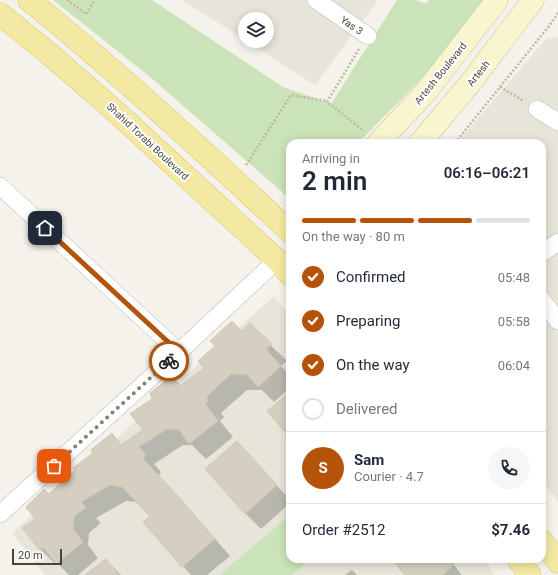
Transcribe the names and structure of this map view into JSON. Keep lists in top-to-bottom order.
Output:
{
  "streets": {
    "main road": ["Artesh Boulevard", "Artesh", "Shahid Torabi Boulevard"],
    "street": ["Yas 3"]
  },
  "scale_bar": "20 m",
  "page": {
    "heading": ["2 min", "Arriving in", "06:16–06:21"],
    "panel": [
      "Sam",
      "Courier · 4.7",
      "Order #2512",
      "$7.46"
    ],
    "bar": "On the way · 80 m",
    "list": [
      ["Confirmed", "05:48"],
      ["Preparing", "05:58"],
      ["On the way", "06:04"],
      "Delivered"
    ],
    "round": "S",
    "scale": "20 m"
  }
}
